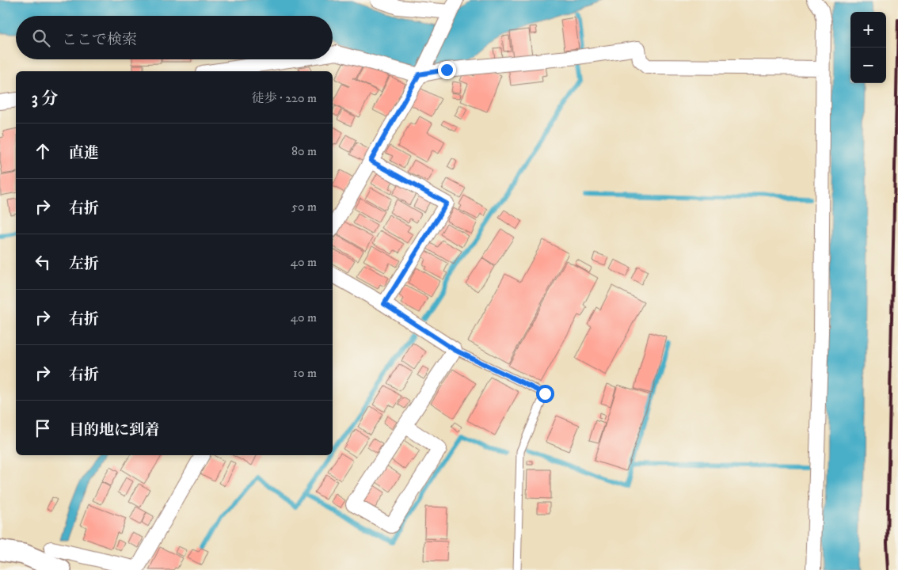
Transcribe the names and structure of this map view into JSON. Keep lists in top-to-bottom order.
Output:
{
  "page": {
    "map_buttons": ["+", "−"],
    "search": "ここで検索",
    "heading": ["3 分", "徒歩 · 220 m"],
    "list": [
      ["直進", "80 m"],
      ["右折", "50 m"],
      ["左折", "40 m"],
      ["右折", "40 m"],
      ["右折", "10 m"],
      "目的地に到着"
    ]
  }
}
